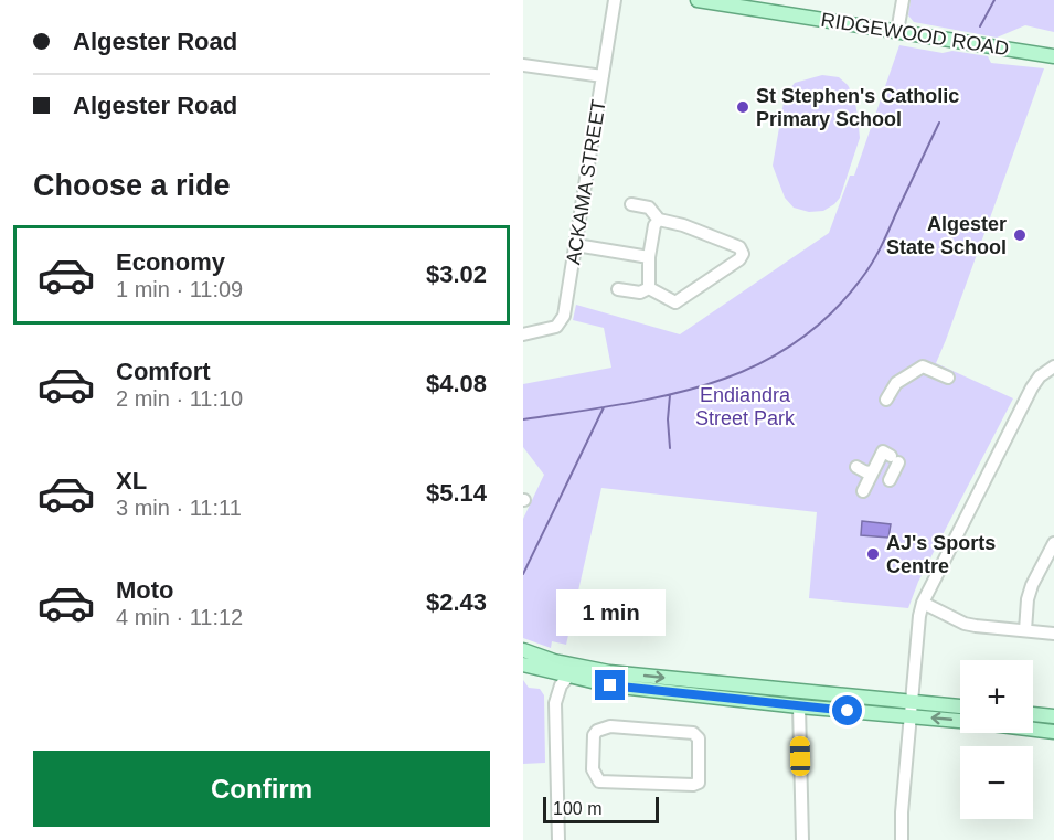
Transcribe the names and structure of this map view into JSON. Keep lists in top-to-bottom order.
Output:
{
  "streets": {
    "main road": ["RIDGEWOOD ROAD"],
    "street": ["ACKAMA STREET"]
  },
  "parks": ["Endiandra Street Park"],
  "places": ["St Stephen's Catholic Primary School", "Algester State School", "AJ's Sports Centre"],
  "scale_bar": "100 m",
  "page": {
    "banner": ["Algester Road", "Algester Road"],
    "heading": "Choose a ride",
    "list": [
      {
        "name": "Economy",
        "note": "1 min · 11:09",
        "value": "$3.02"
      },
      {
        "name": "Comfort",
        "note": "2 min · 11:10",
        "value": "$4.08"
      },
      {
        "name": "XL",
        "note": "3 min · 11:11",
        "value": "$5.14"
      },
      {
        "name": "Moto",
        "note": "4 min · 11:12",
        "value": "$2.43"
      }
    ],
    "bubble": "1 min",
    "map_buttons": ["+", "−"],
    "buttons": "Confirm",
    "scale": "100 m"
  }
}
